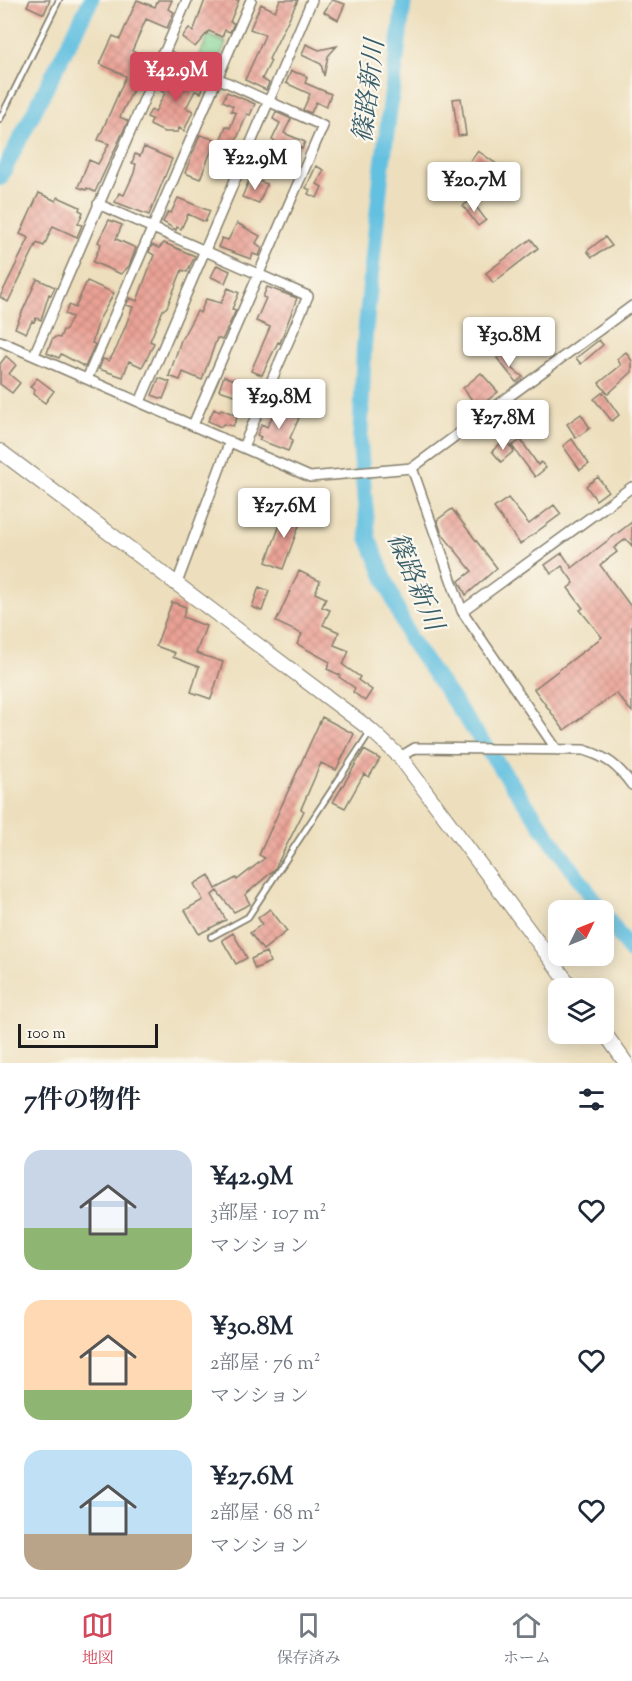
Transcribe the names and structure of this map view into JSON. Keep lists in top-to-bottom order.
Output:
{
  "water": ["篠路新川"],
  "scale_bar": "100 m",
  "north": "top right",
  "page": {
    "price": [
      "¥42.9M",
      "¥22.9M",
      "¥20.7M",
      "¥30.8M",
      "¥29.8M",
      "¥27.8M",
      "¥27.6M"
    ],
    "scale": "100 m",
    "heading": "7件の物件",
    "list": [
      {
        "name": "¥42.9M",
        "note": "3部屋 · 107 m² · マンション"
      },
      {
        "name": "¥30.8M",
        "note": "2部屋 · 76 m² · マンション"
      },
      {
        "name": "¥27.6M",
        "note": "2部屋 · 68 m² · マンション"
      }
    ],
    "tabs": ["地図", "保存済み", "ホーム"]
  }
}
